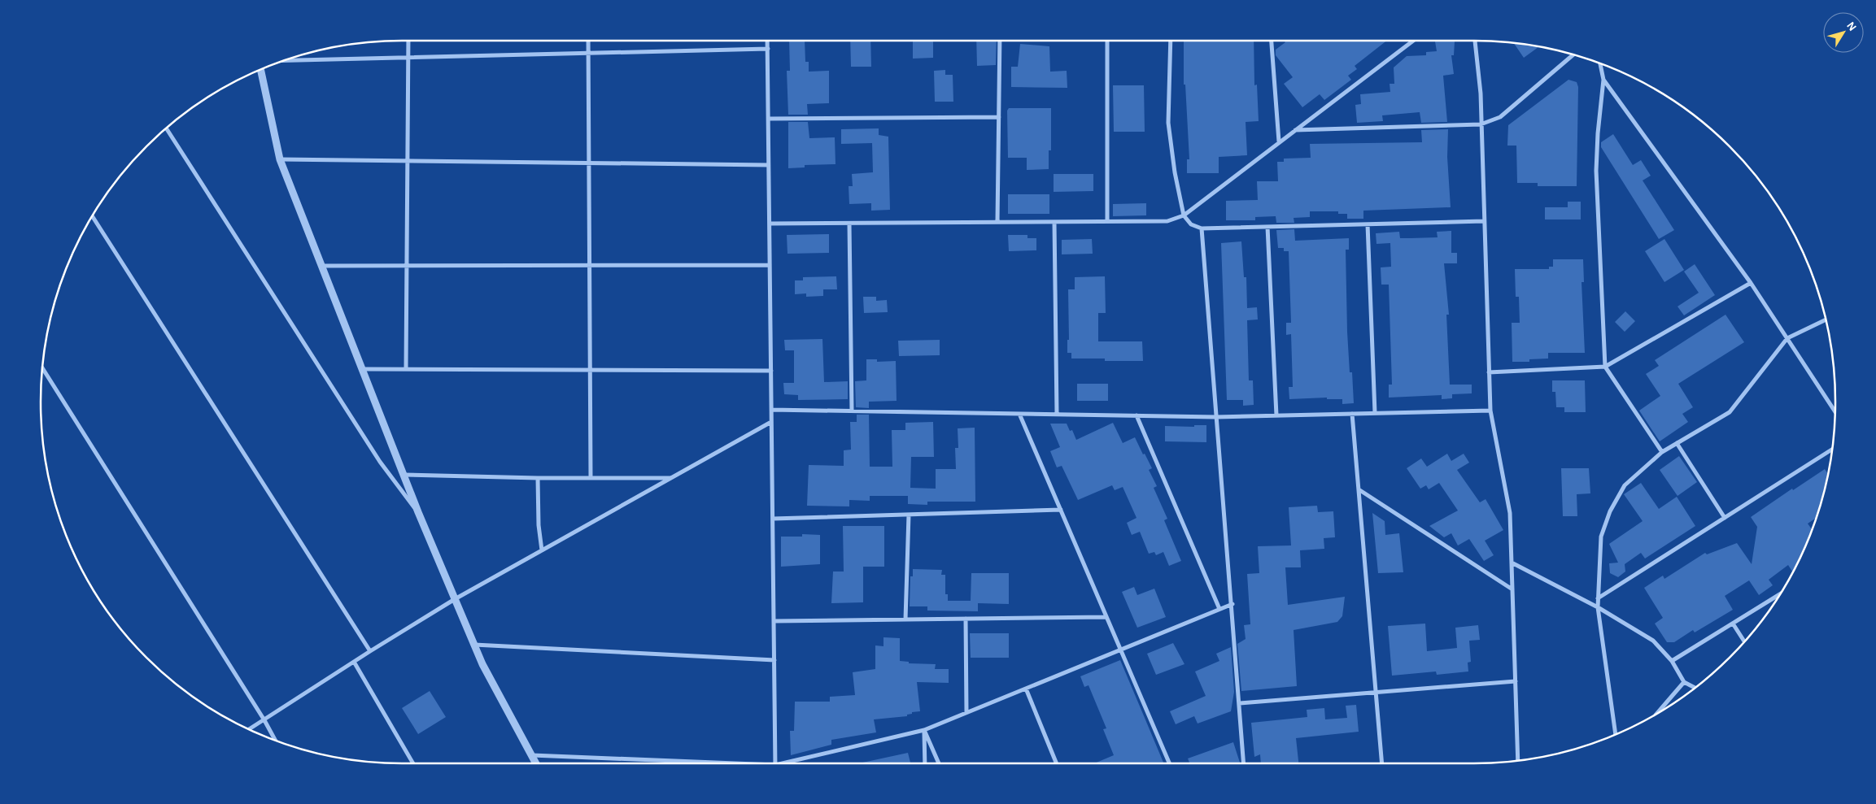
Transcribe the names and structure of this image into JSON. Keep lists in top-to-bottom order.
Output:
{
  "north": "top right"
}
